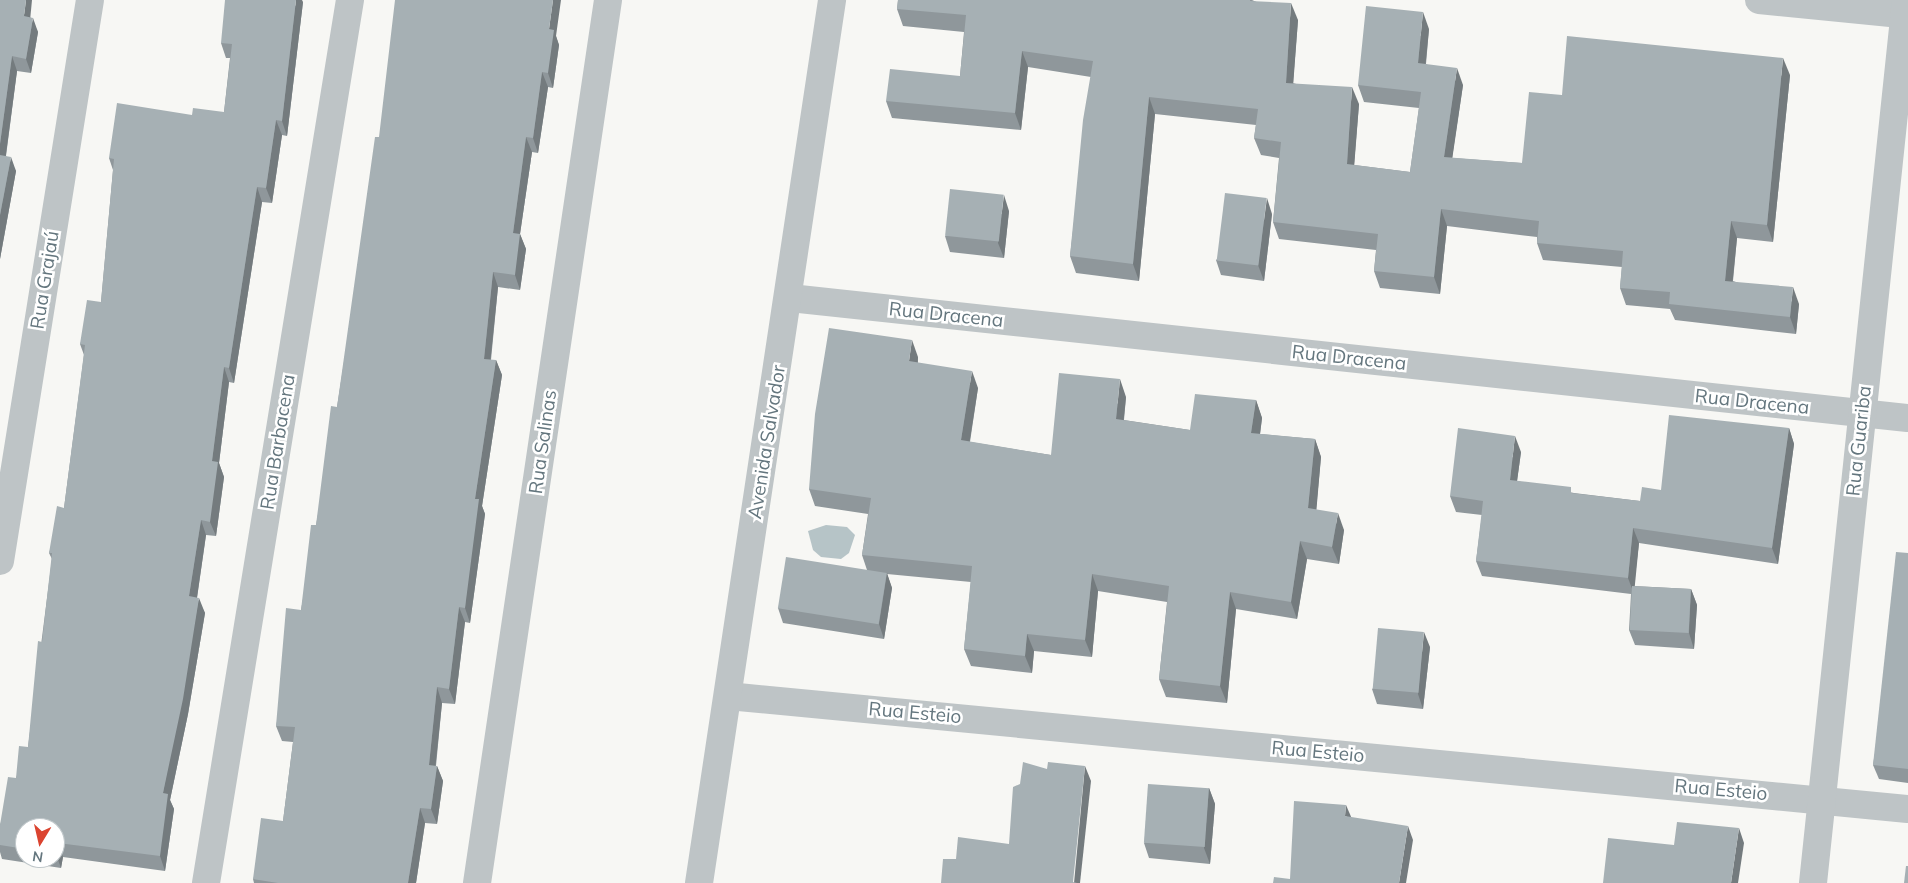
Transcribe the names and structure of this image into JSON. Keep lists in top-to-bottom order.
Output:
{
  "streets": {
    "street": [
      "Rua Grajaú",
      "Rua Dracena",
      "Rua Guariba",
      "Rua Barbacena",
      "Rua Salinas",
      "Avenida Salvador",
      "Rua Esteio"
    ]
  },
  "crossings": [
    ["Rua Dracena", "Rua Guariba"],
    ["Rua Dracena", "Avenida Salvador"],
    ["Rua Guariba", "Rua Esteio"],
    ["Avenida Salvador", "Rua Esteio"]
  ],
  "north": "bottom"
}
